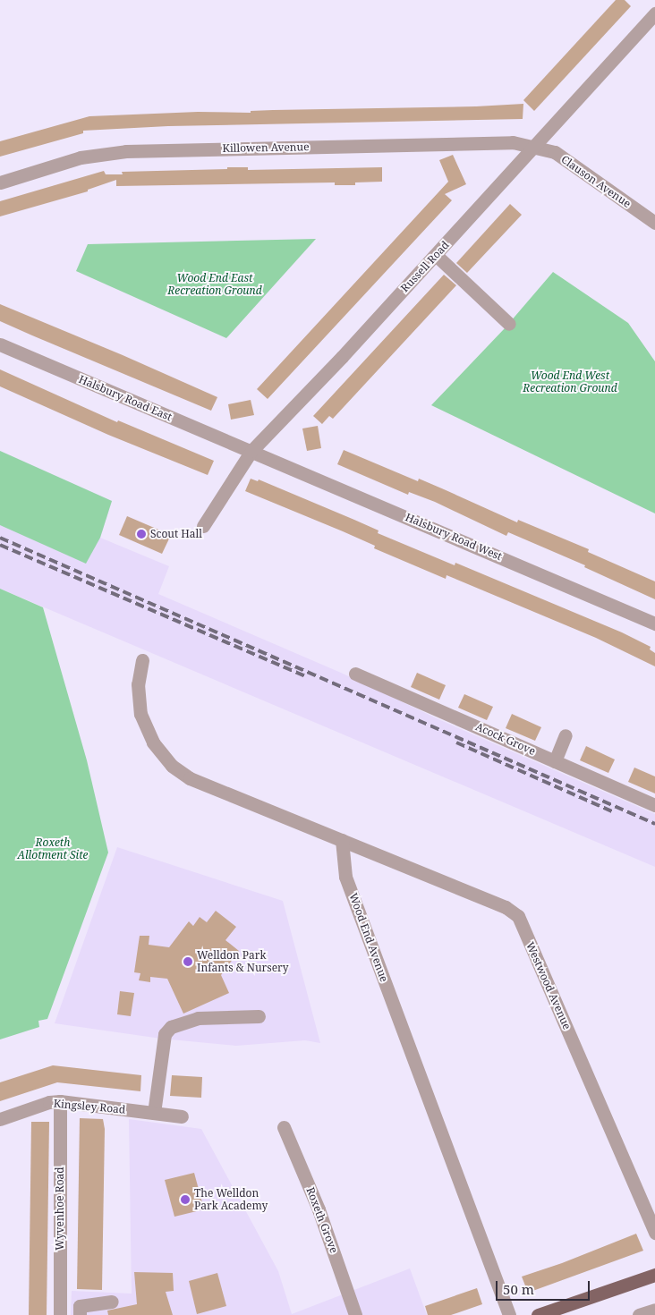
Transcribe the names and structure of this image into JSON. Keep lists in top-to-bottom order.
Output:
{
  "streets": {
    "street": [
      "Killowen Avenue",
      "Clauson Avenue",
      "Russell Road",
      "Halsbury Road East",
      "Halsbury Road West",
      "Acock Grove",
      "Wood End Avenue",
      "Westwood Avenue",
      "Kingsley Road",
      "Wyvenhoe Road",
      "Roxeth Grove"
    ]
  },
  "crossings": [
    ["Killowen Avenue", "Clauson Avenue"],
    ["Killowen Avenue", "Russell Road"],
    ["Clauson Avenue", "Russell Road"],
    ["Russell Road", "Halsbury Road East"],
    ["Russell Road", "Halsbury Road West"],
    ["Halsbury Road East", "Halsbury Road West"],
    ["Wood End Avenue", "Westwood Avenue"],
    ["Kingsley Road", "Wyvenhoe Road"]
  ],
  "parks": ["Wood End East Recreation Ground", "Wood End West Recreation Ground", "Roxeth Allotment Site"],
  "places": ["Scout Hall", "Welldon Park Infants & Nursery", "The Welldon Park Academy"],
  "scale_bar": "50 m"
}
